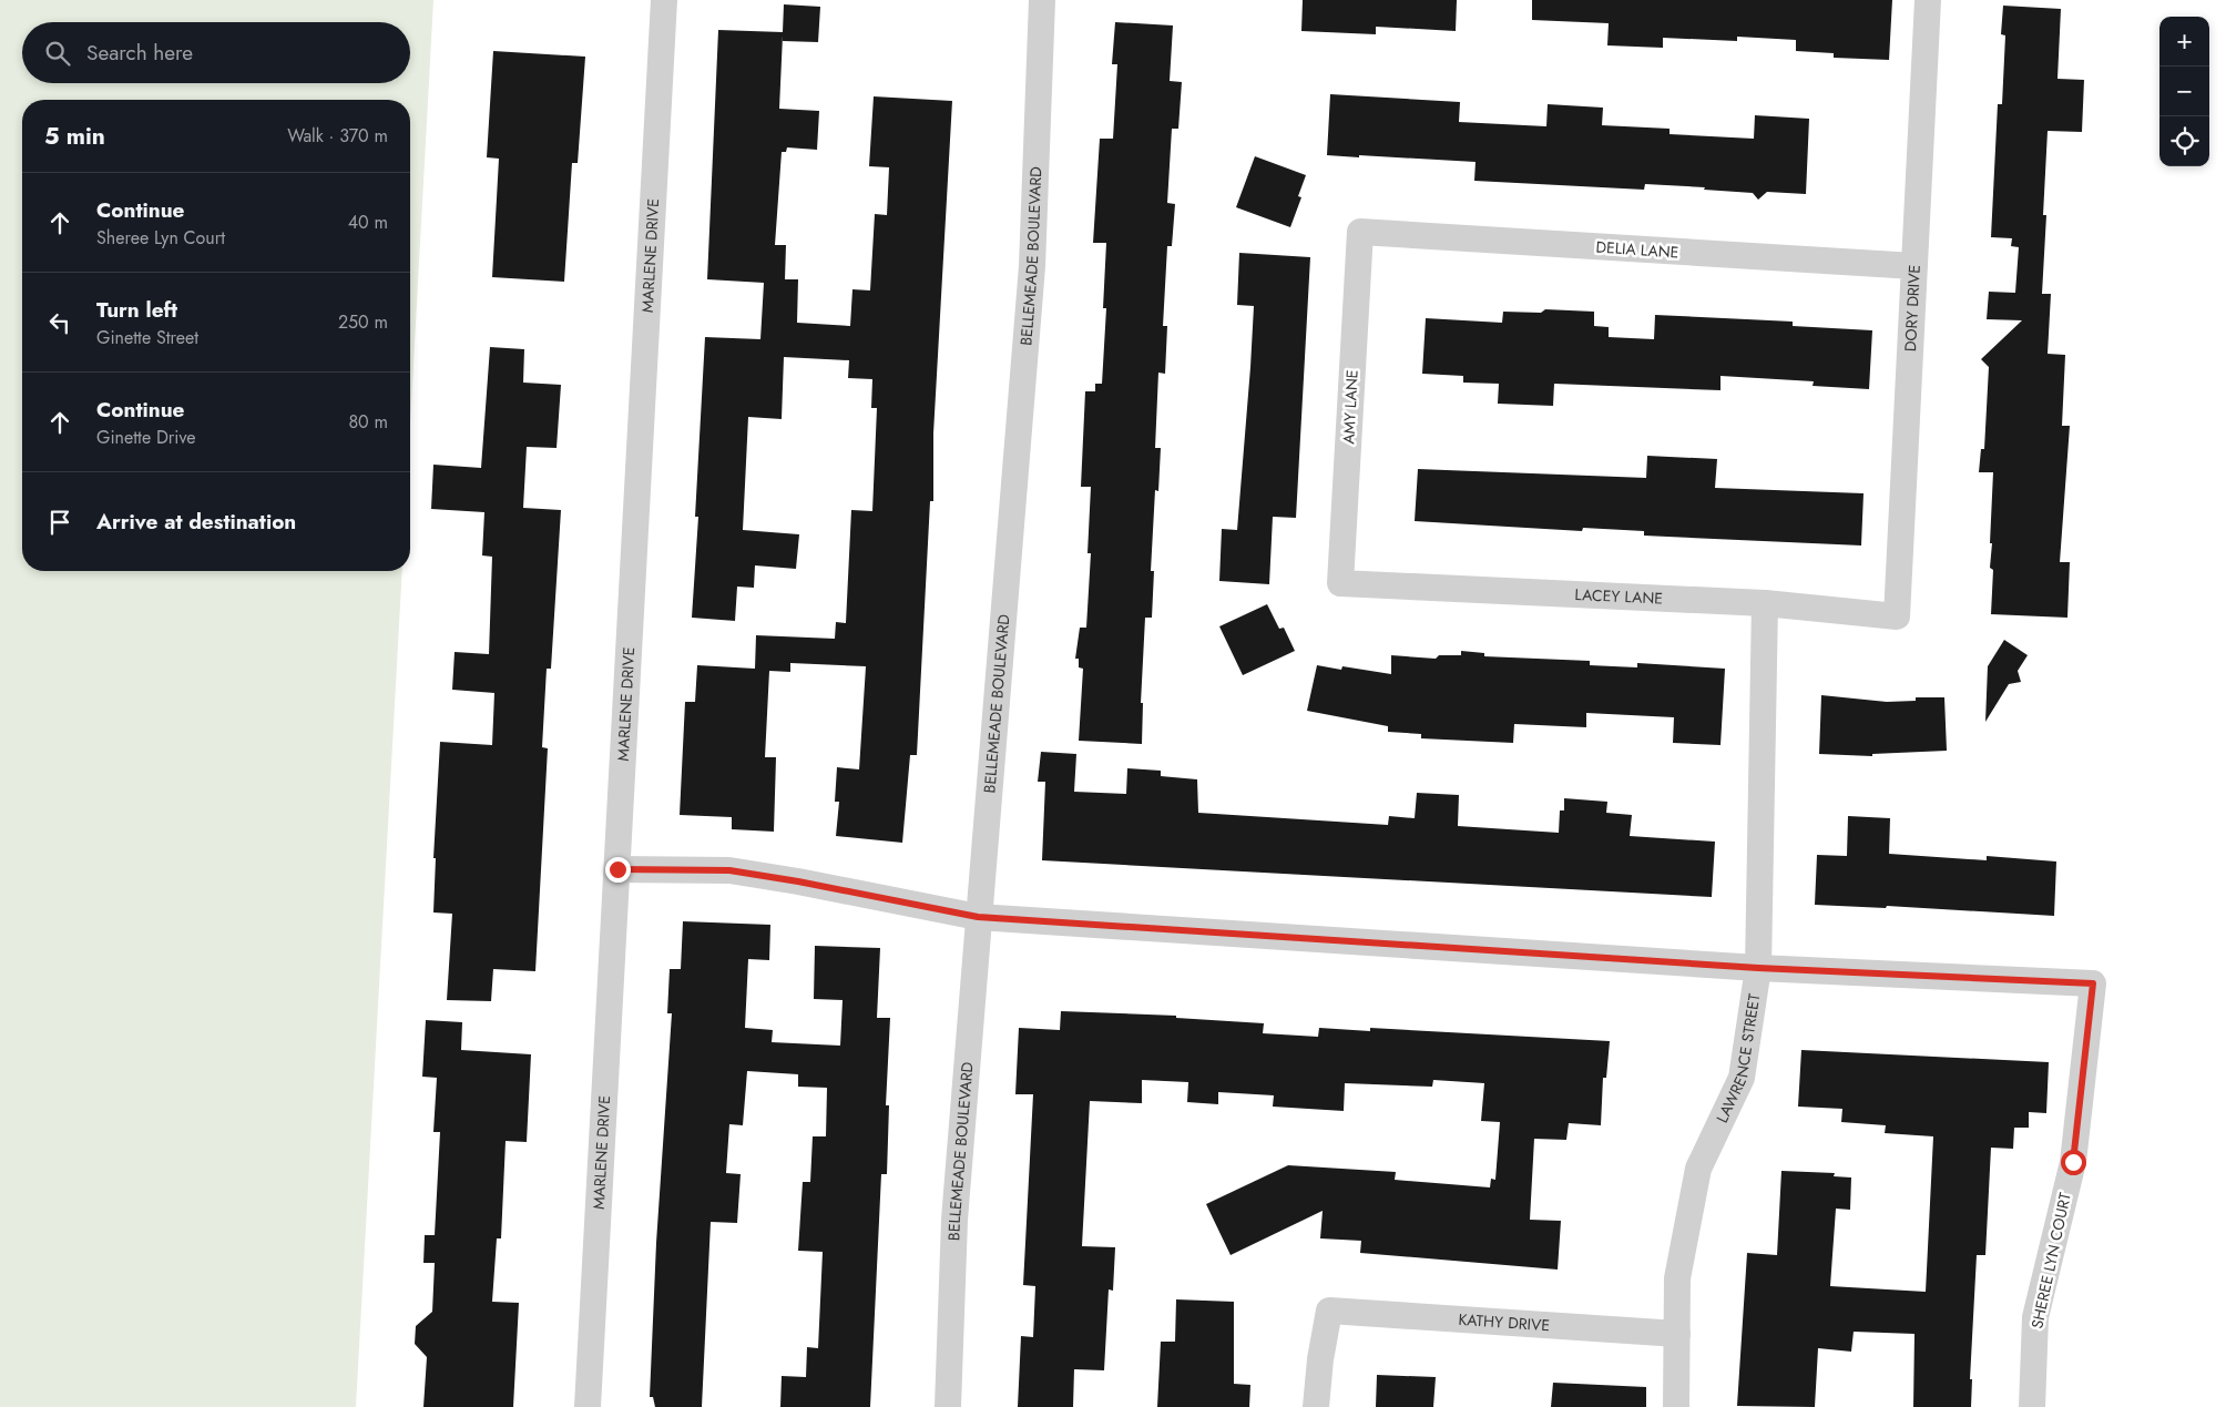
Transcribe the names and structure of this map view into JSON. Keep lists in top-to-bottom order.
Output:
{
  "streets": {
    "street": [
      "DELIA LANE",
      "MARLENE DRIVE",
      "BELLEMEADE BOULEVARD",
      "DORY DRIVE",
      "AMY LANE",
      "LACEY LANE",
      "LAWRENCE STREET",
      "SHEREE LYN COURT",
      "KATHY DRIVE"
    ]
  },
  "crossings": [
    ["DELIA LANE", "DORY DRIVE"],
    ["DELIA LANE", "AMY LANE"],
    ["DORY DRIVE", "LACEY LANE"],
    ["AMY LANE", "LACEY LANE"],
    ["LACEY LANE", "LAWRENCE STREET"],
    ["LAWRENCE STREET", "SHEREE LYN COURT"],
    ["LAWRENCE STREET", "KATHY DRIVE"]
  ],
  "page": {
    "map_buttons": ["+", "−"],
    "search": "Search here",
    "heading": ["5 min", "Walk · 370 m"],
    "list": [
      ["Continue", "Sheree Lyn Court", "40 m"],
      ["Turn left", "Ginette Street", "250 m"],
      ["Continue", "Ginette Drive", "80 m"],
      "Arrive at destination"
    ]
  }
}
